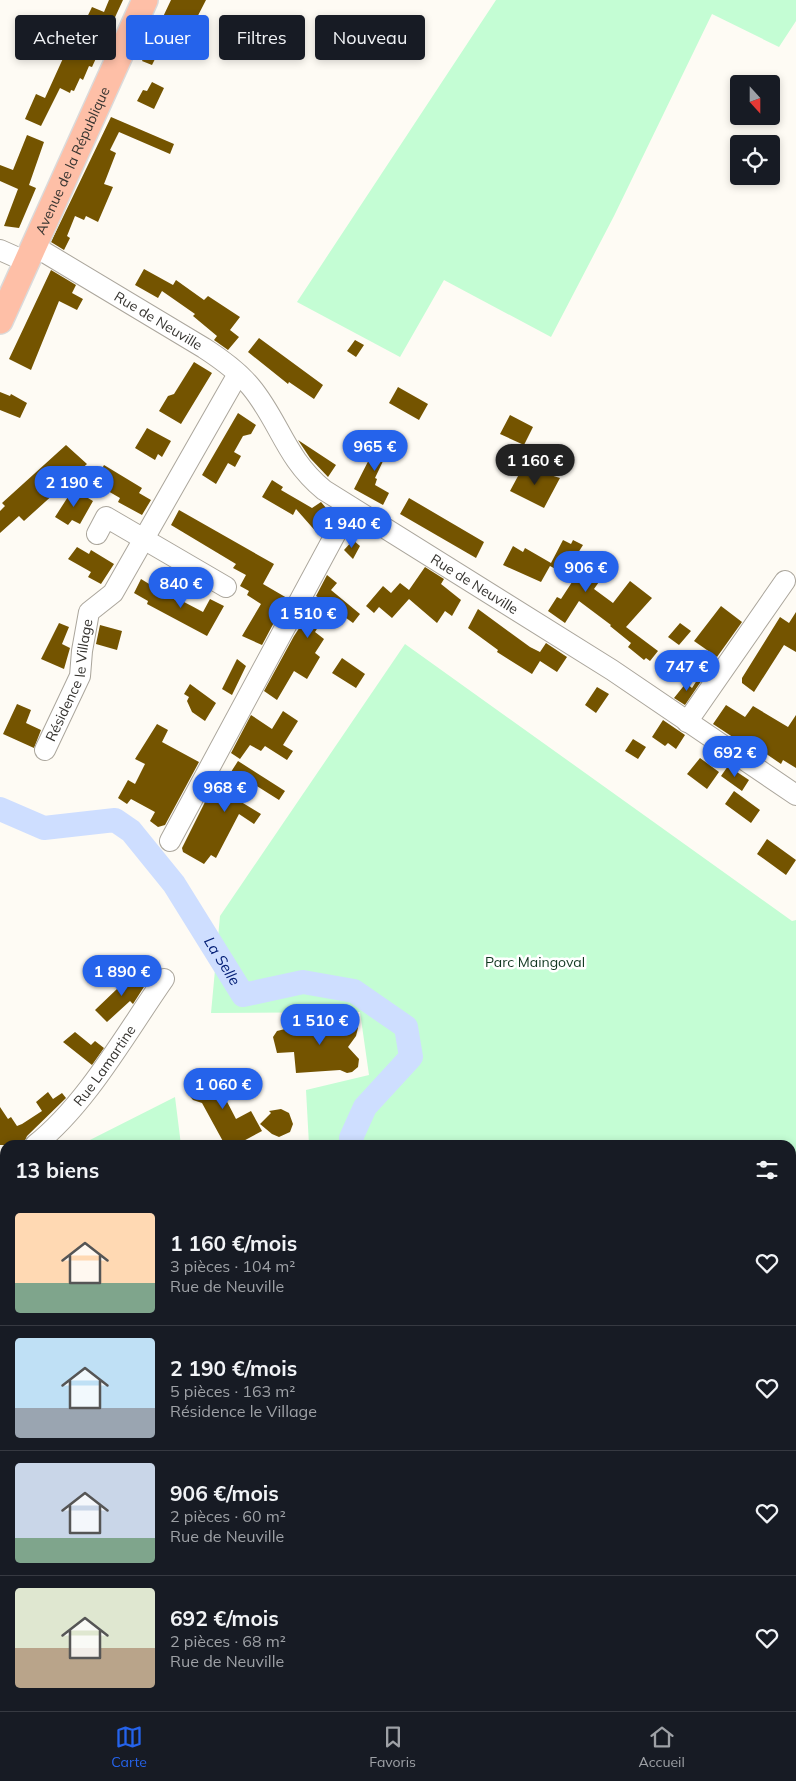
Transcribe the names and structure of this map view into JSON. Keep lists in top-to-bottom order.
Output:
{
  "streets": {
    "main road": ["Avenue de la République"],
    "street": ["Rue de Neuville", "Résidence le Village", "Rue Lamartine"]
  },
  "crossings": [
    ["Avenue de la République", "Rue de Neuville"],
    ["Rue de Neuville", "Résidence le Village"]
  ],
  "water": ["La Selle"],
  "parks": ["Parc Maingoval"],
  "north": "bottom",
  "page": {
    "chip": [
      "Acheter",
      "Louer",
      "Filtres",
      "Nouveau"
    ],
    "price": [
      "965 €",
      "1 160 €",
      "2 190 €",
      "1 940 €",
      "906 €",
      "840 €",
      "1 510 €",
      "747 €",
      "692 €",
      "968 €",
      "1 890 €",
      "1 510 €",
      "1 060 €"
    ],
    "heading": "13 biens",
    "list": [
      {
        "name": "1 160 €/mois",
        "note": "3 pièces · 104 m² · Rue de Neuville"
      },
      {
        "name": "2 190 €/mois",
        "note": "5 pièces · 163 m² · Résidence le Village"
      },
      {
        "name": "906 €/mois",
        "note": "2 pièces · 60 m² · Rue de Neuville"
      },
      {
        "name": "692 €/mois",
        "note": "2 pièces · 68 m² · Rue de Neuville"
      }
    ],
    "tabs": ["Carte", "Favoris", "Accueil"]
  }
}
